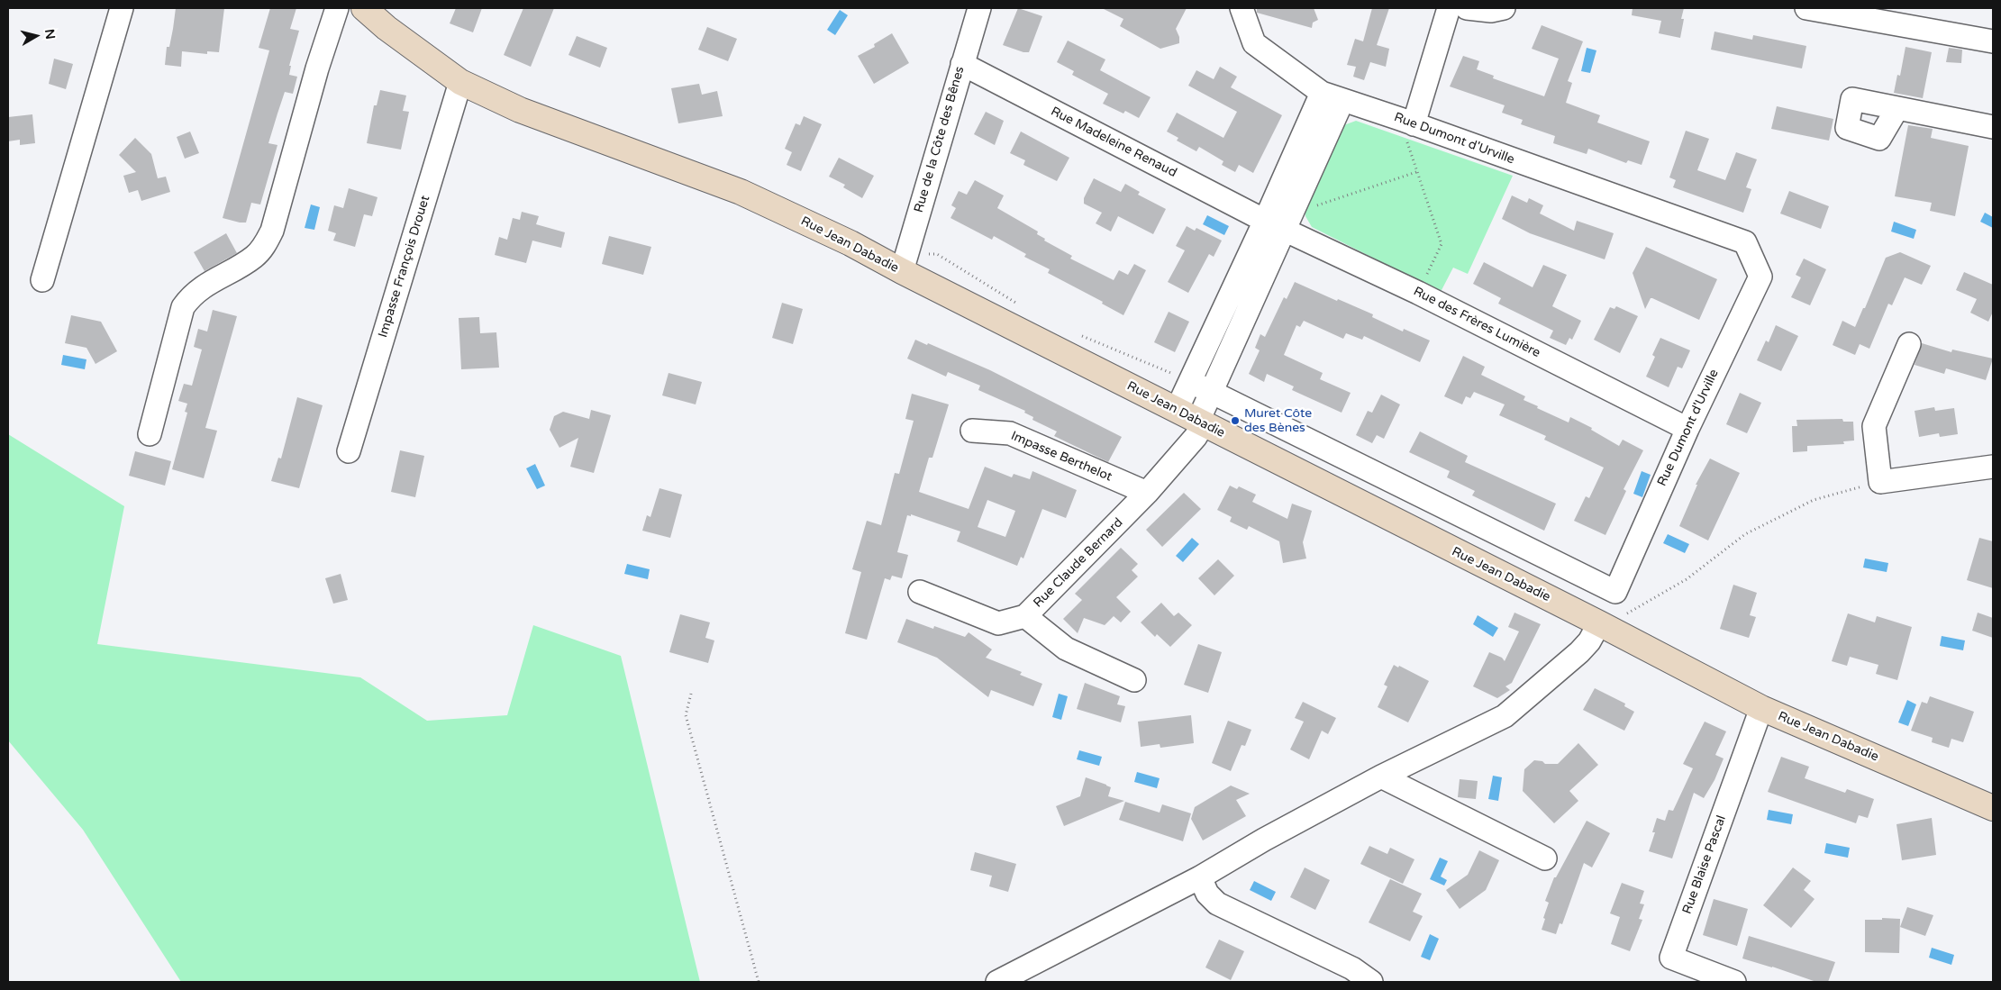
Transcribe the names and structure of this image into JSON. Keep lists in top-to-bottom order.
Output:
{
  "streets": {
    "street": [
      "Rue Dumont d'Urville",
      "Rue de la Côte des Bênes",
      "Rue Madeleine Renaud",
      "Rue Jean Dabadie",
      "Impasse François Drouet",
      "Rue des Frères Lumière",
      "Impasse Berthelot",
      "Rue Claude Bernard",
      "Rue Blaise Pascal"
    ]
  },
  "crossings": [
    ["Rue Dumont d'Urville", "Rue des Frères Lumière"],
    ["Rue Dumont d'Urville", "Rue Claude Bernard"],
    ["Rue de la Côte des Bênes", "Rue Madeleine Renaud"],
    ["Rue de la Côte des Bênes", "Rue Jean Dabadie"],
    ["Rue Madeleine Renaud", "Rue des Frères Lumière"],
    ["Rue Madeleine Renaud", "Rue Claude Bernard"],
    ["Rue Jean Dabadie", "Impasse François Drouet"],
    ["Rue Jean Dabadie", "Rue Claude Bernard"],
    ["Rue Jean Dabadie", "Rue Blaise Pascal"],
    ["Rue des Frères Lumière", "Rue Claude Bernard"],
    ["Impasse Berthelot", "Rue Claude Bernard"]
  ],
  "places": ["Muret Côte des Bènes"],
  "north": "right"
}
